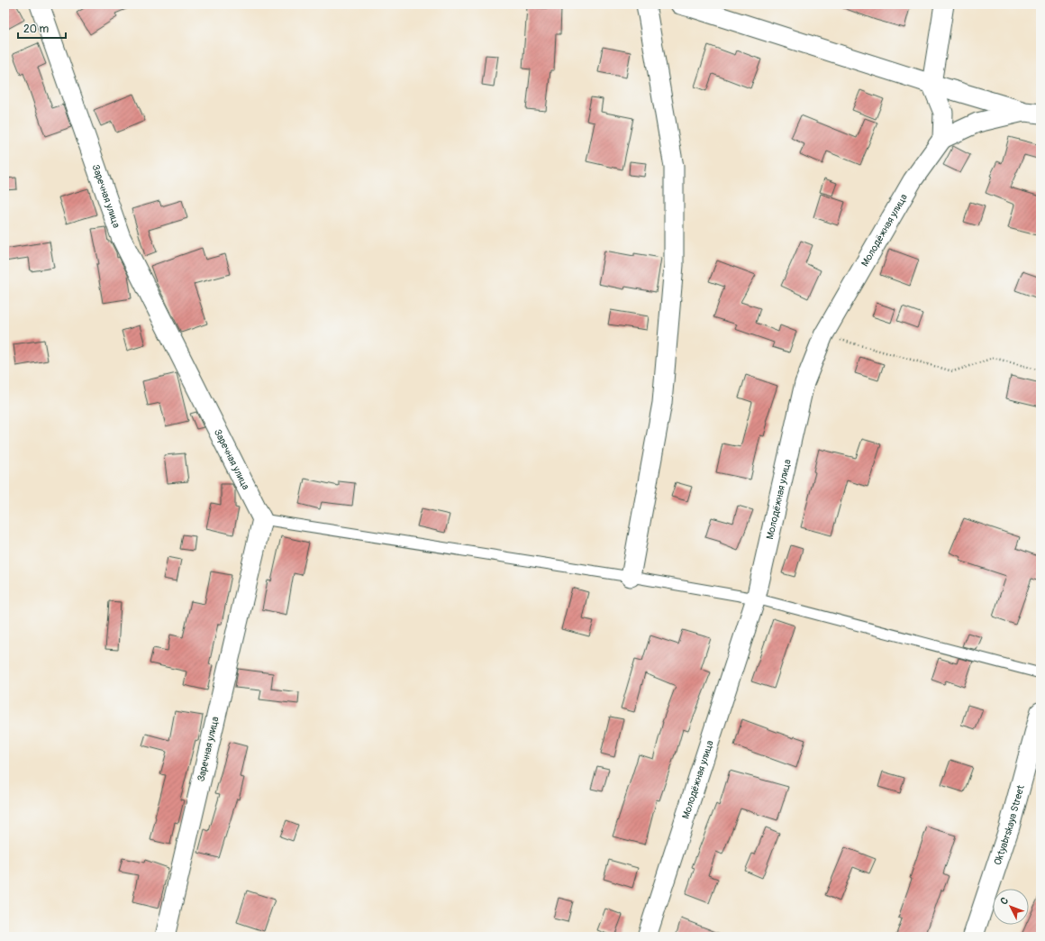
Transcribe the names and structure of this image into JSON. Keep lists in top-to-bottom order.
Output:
{
  "streets": {
    "street": ["Заречная улица", "Молодёжная улица", "Oktyabrskaya Street"]
  },
  "scale_bar": "20 m",
  "north": "top left"
}
